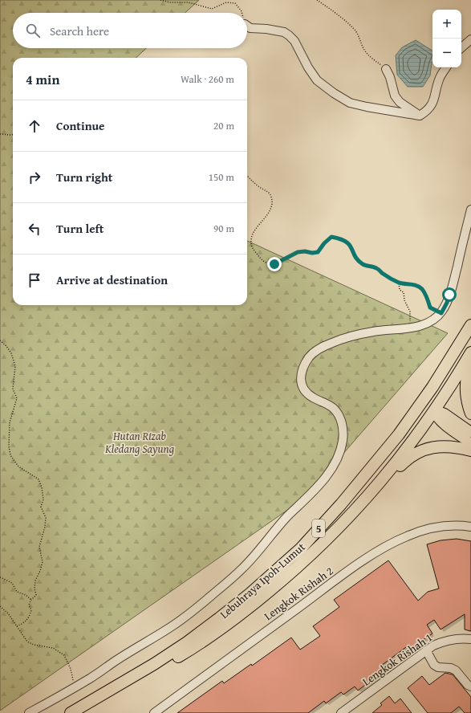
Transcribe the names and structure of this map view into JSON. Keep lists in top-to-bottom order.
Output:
{
  "streets": {
    "highway": ["5", "Lebuhraya Ipoh-Lumut"],
    "street": ["Lengkok Rishah 2", "Lengkok Rishah 1"]
  },
  "parks": ["Hutan Rizab Kledang Sayung"],
  "page": {
    "map_buttons": ["+", "−"],
    "search": "Search here",
    "heading": ["4 min", "Walk · 260 m"],
    "list": [
      ["Continue", "20 m"],
      ["Turn right", "150 m"],
      ["Turn left", "90 m"],
      "Arrive at destination"
    ]
  }
}
